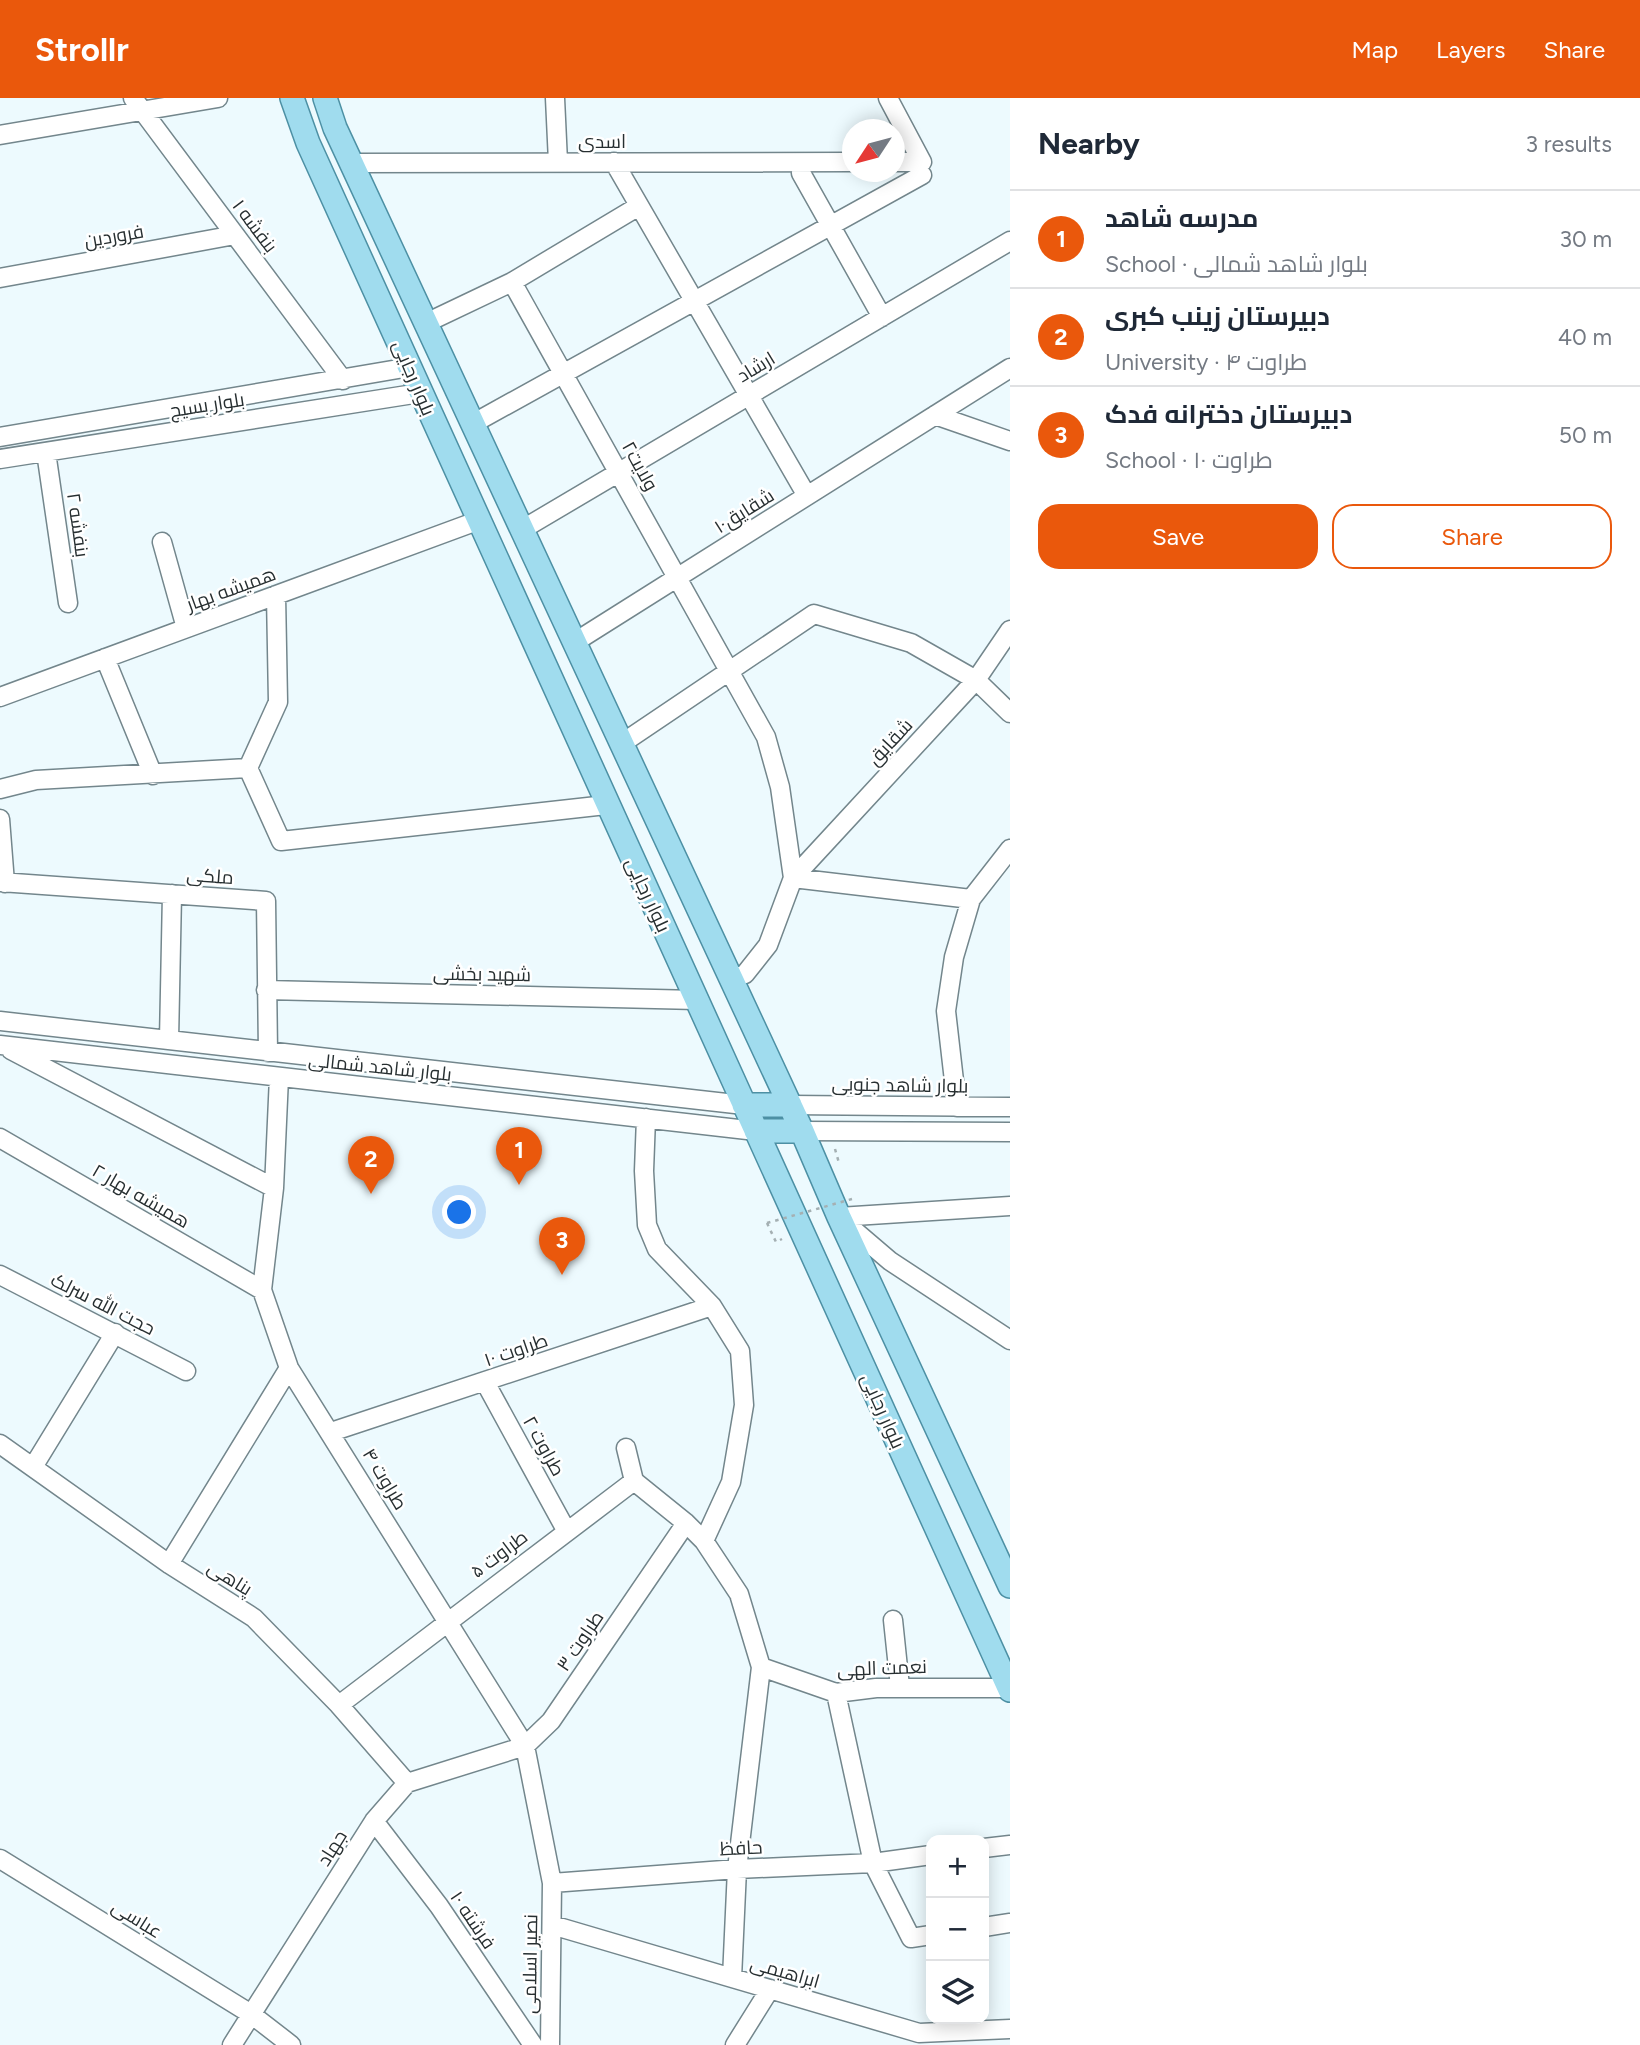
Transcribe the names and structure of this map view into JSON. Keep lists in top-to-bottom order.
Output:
{
  "streets": {
    "main road": ["بلوار رجایی"],
    "street": [
      "اسدی",
      "بنفشه ۱",
      "فروردین",
      "ارشاد",
      "بلوار بسیج",
      "ولایت۲",
      "شقایق۱۰",
      "بنفشه ۲",
      "همیشه بهار",
      "شقایق",
      "ملکی",
      "شهید بخشی",
      "بلوار شاهد شمالی",
      "بلوار شاهد جنوبی",
      "همیشه بهار ۲",
      "حجت الله سرلک",
      "طراوت ۱۰",
      "طراوت ۲",
      "طراوت ۴",
      "طراوت ۵",
      "پناهی",
      "طراوت ۳",
      "نعمت الهی",
      "جهاد",
      "حافظ",
      "عباسی",
      "فرشته ۱۰",
      "نصیر اسلامی",
      "ابراهیمی"
    ]
  },
  "crossings": [
    ["اسدی", "بلوار رجایی"],
    ["بنفشه ۱", "فروردین"],
    ["بنفشه ۱", "بلوار بسیج"],
    ["ارشاد", "بلوار رجایی"],
    ["ارشاد", "ولایت۲"],
    ["بلوار رجایی", "بلوار بسیج"],
    ["بلوار رجایی", "شقایق۱۰"],
    ["بلوار رجایی", "همیشه بهار"],
    ["بلوار رجایی", "شهید بخشی"],
    ["بلوار رجایی", "بلوار شاهد شمالی"],
    ["بلوار رجایی", "بلوار شاهد جنوبی"],
    ["بلوار رجایی", "نعمت الهی"],
    ["بلوار بسیج", "بنفشه ۲"],
    ["ولایت۲", "شقایق۱۰"],
    ["ولایت۲", "شقایق"],
    ["ملکی", "شهید بخشی"],
    ["ملکی", "بلوار شاهد شمالی"],
    ["بلوار شاهد شمالی", "طراوت ۴"],
    ["همیشه بهار ۲", "طراوت ۴"],
    ["طراوت ۱۰", "طراوت ۲"],
    ["طراوت ۱۰", "طراوت ۴"],
    ["طراوت ۲", "طراوت ۵"],
    ["طراوت ۴", "طراوت ۵"],
    ["طراوت ۴", "طراوت ۳"],
    ["طراوت ۴", "حافظ"],
    ["طراوت ۴", "نصیر اسلامی"],
    ["طراوت ۵", "پناهی"],
    ["پناهی", "جهاد"],
    ["جهاد", "عباسی"],
    ["جهاد", "فرشته ۱۰"],
    ["حافظ", "نصیر اسلامی"],
    ["نصیر اسلامی", "ابراهیمی"]
  ],
  "north": "bottom left",
  "page": {
    "header": "Strollr",
    "nav": ["Map", "Layers", "Share"],
    "heading": ["Nearby", "3 results"],
    "list": [
      {
        "mark": "1",
        "name": "مدرسه شاهد",
        "note": "School · بلوار شاهد شمالی",
        "value": "30 m"
      },
      {
        "mark": "2",
        "name": "دبیرستان زینب کبری",
        "note": "University · طراوت ۴",
        "value": "40 m"
      },
      {
        "mark": "3",
        "name": "دبیرستان دخترانه فدک",
        "note": "School · طراوت ۱۰",
        "value": "50 m"
      }
    ],
    "buttons": ["Save", "Share"],
    "pins": ["1", "2", "3"],
    "map_buttons": ["+", "−"]
  }
}
